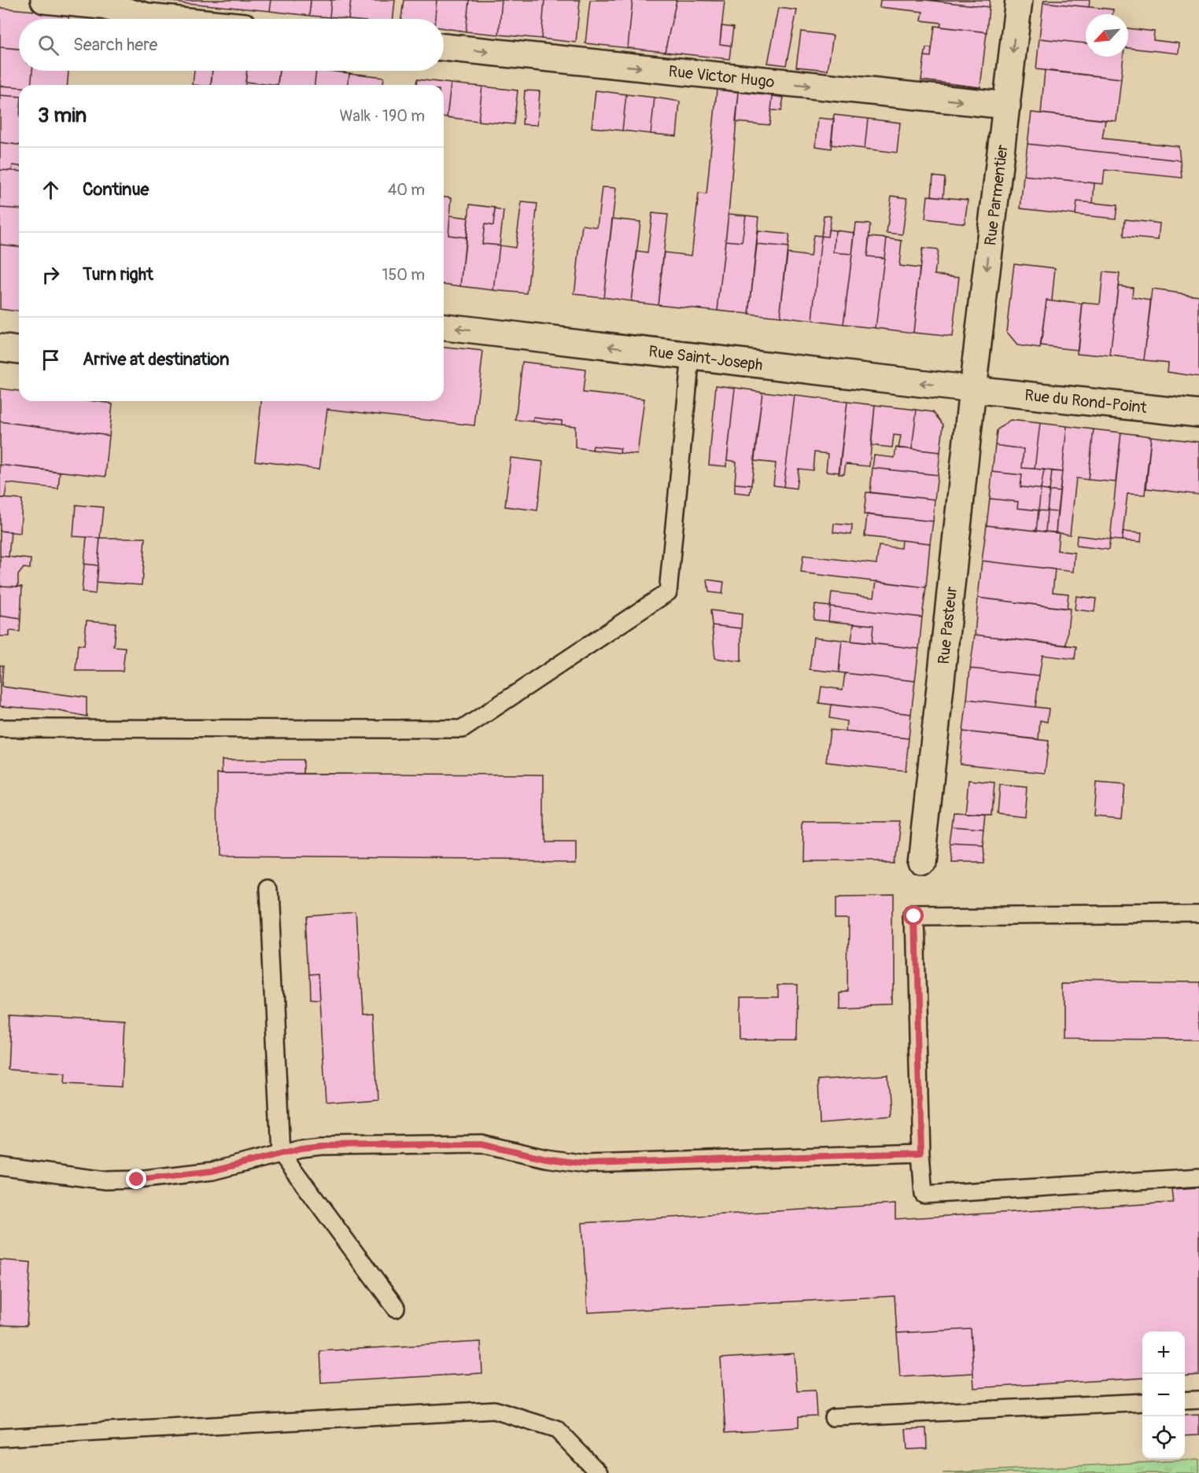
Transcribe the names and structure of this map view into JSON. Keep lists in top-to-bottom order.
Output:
{
  "streets": {
    "street": [
      "Rue Victor Hugo",
      "Rue Parmentier",
      "Rue Saint-Joseph",
      "Rue du Rond-Point",
      "Rue Pasteur"
    ]
  },
  "crossings": [
    ["Rue Victor Hugo", "Rue Parmentier"],
    ["Rue Parmentier", "Rue Saint-Joseph"],
    ["Rue Parmentier", "Rue du Rond-Point"],
    ["Rue Parmentier", "Rue Pasteur"],
    ["Rue Saint-Joseph", "Rue du Rond-Point"],
    ["Rue Saint-Joseph", "Rue Pasteur"],
    ["Rue du Rond-Point", "Rue Pasteur"]
  ],
  "one_way": ["Rue Victor Hugo", "Rue Parmentier", "Rue Saint-Joseph"],
  "north": "bottom left",
  "page": {
    "search": "Search here",
    "heading": ["3 min", "Walk · 190 m"],
    "list": [
      ["Continue", "40 m"],
      ["Turn right", "150 m"],
      "Arrive at destination"
    ],
    "map_buttons": ["+", "−"]
  }
}
